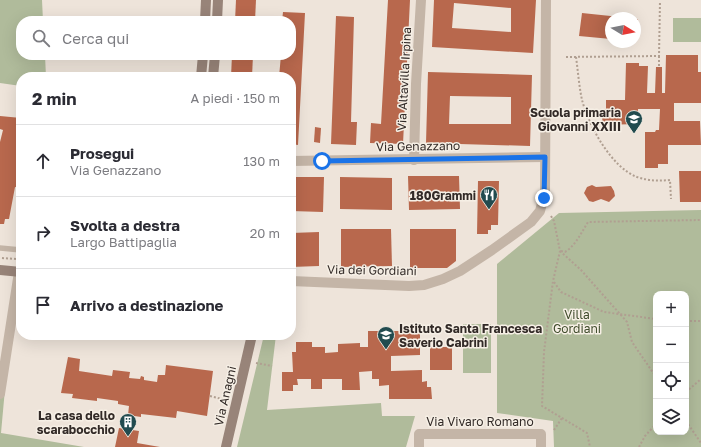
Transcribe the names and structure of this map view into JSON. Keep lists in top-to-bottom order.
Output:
{
  "streets": {
    "street": [
      "Via Altavilla Irpina",
      "Via Genazzano",
      "Via dei Gordiani",
      "Via Anagni",
      "Via Vivaro Romano"
    ]
  },
  "crossings": [
    ["Via Altavilla Irpina", "Via Genazzano"],
    ["Via Genazzano", "Via dei Gordiani"]
  ],
  "parks": ["Villa Gordiani"],
  "places": {
    "school or university": ["Scuola primaria Giovanni XXIII", "Istituto Santa Francesca Saverio Cabrini"],
    "restaurant": ["180Grammi"],
    "building": ["La casa dello scarabocchio"]
  },
  "north": "right",
  "page": {
    "search": "Cerca qui",
    "heading": ["2 min", "A piedi · 150 m"],
    "list": [
      ["Prosegui", "Via Genazzano", "130 m"],
      ["Svolta a destra", "Largo Battipaglia", "20 m"],
      "Arrivo a destinazione"
    ],
    "map_buttons": ["+", "−"]
  }
}
